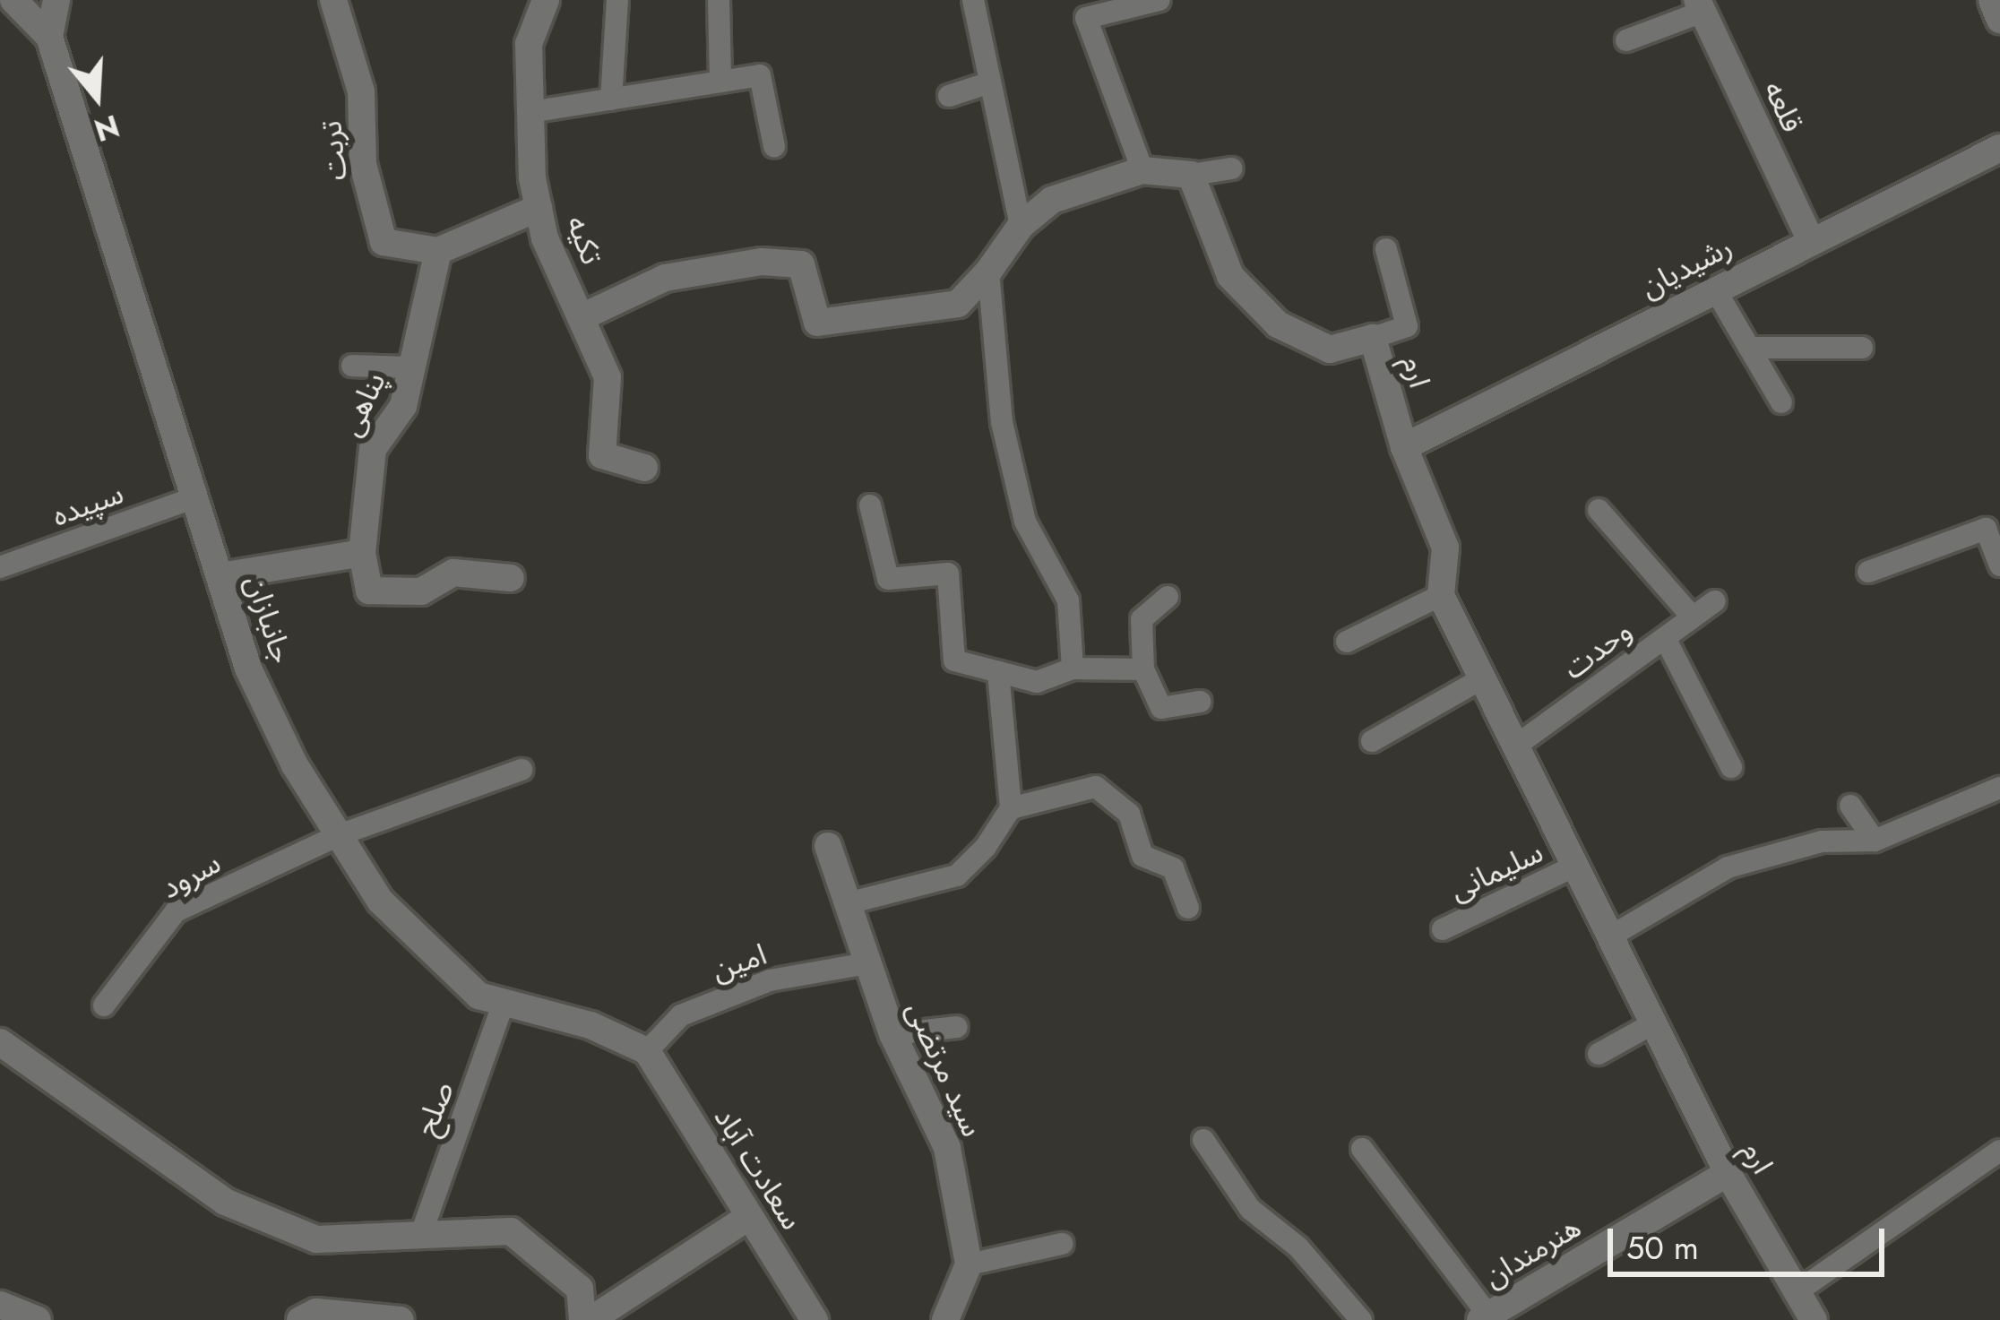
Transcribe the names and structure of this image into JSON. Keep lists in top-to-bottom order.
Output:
{
  "streets": {
    "street": [
      "قلعه",
      "تربت",
      "تکیه",
      "رشیدیان",
      "ارم",
      "پناهی",
      "جانبازان",
      "سید مرتضی",
      "سعادت آباد",
      "هنرمندان"
    ],
    "lane": [
      "سپیده",
      "وحدت",
      "سلیمانی",
      "سرود",
      "امین",
      "صلح"
    ]
  },
  "crossings": [
    ["قلعه", "رشیدیان"],
    ["تربت", "پناهی"],
    ["رشیدیان", "ارم"],
    ["ارم", "وحدت"],
    ["ارم", "سلیمانی"],
    ["ارم", "هنرمندان"],
    ["سپیده", "جانبازان"],
    ["جانبازان", "سرود"],
    ["جانبازان", "امین"],
    ["جانبازان", "صلح"],
    ["جانبازان", "سعادت آباد"],
    ["امین", "سید مرتضی"],
    ["امین", "سعادت آباد"]
  ],
  "scale_bar": "50 m",
  "north": "bottom"
}
